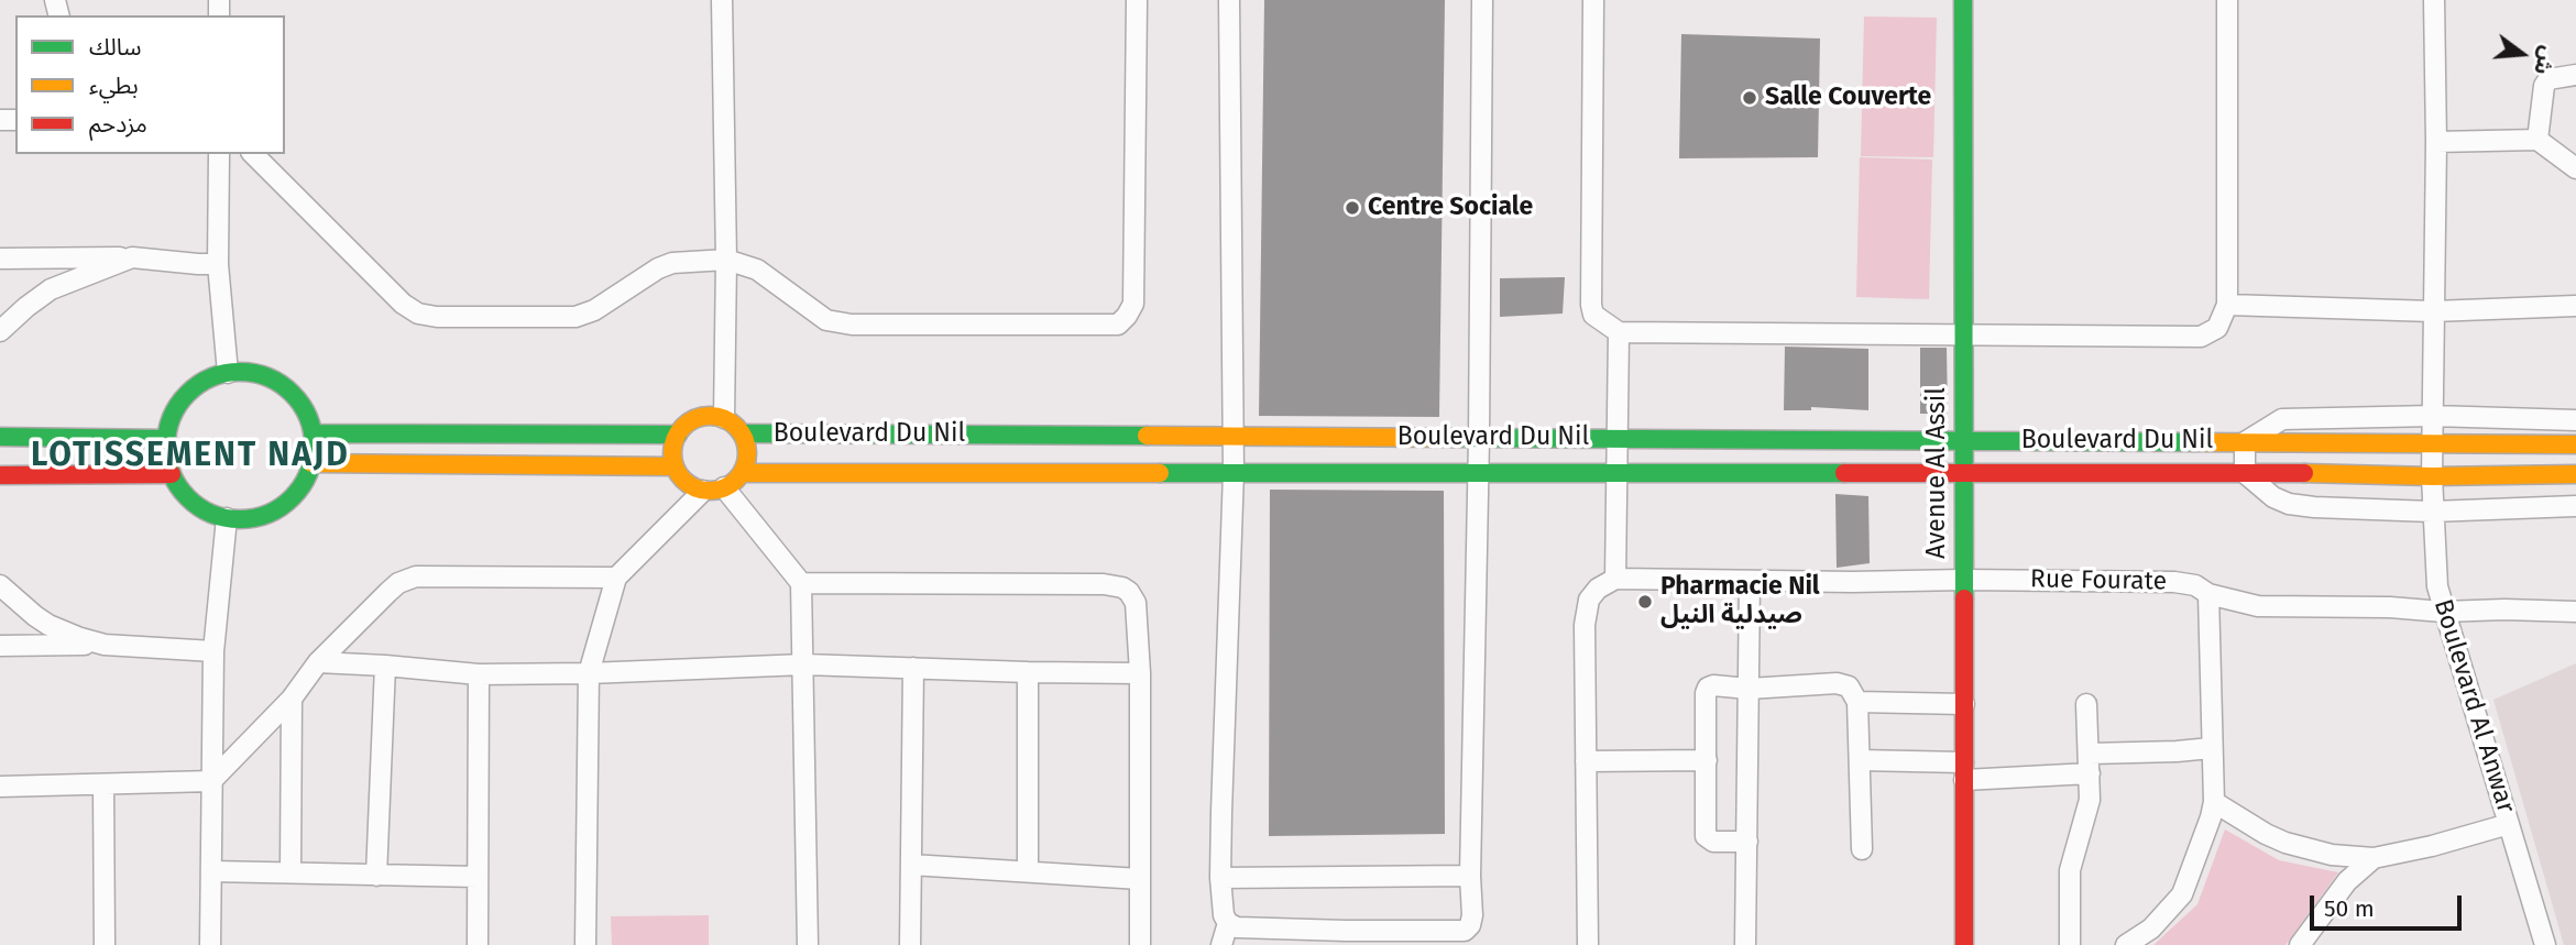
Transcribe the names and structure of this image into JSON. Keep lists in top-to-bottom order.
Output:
{
  "streets": {
    "street": [
      "Boulevard Du Nil",
      "Avenue Al Assil",
      "Rue Fourate",
      "Boulevard Al Anwar"
    ]
  },
  "crossings": [
    ["Boulevard Du Nil", "Avenue Al Assil"],
    ["Boulevard Du Nil", "Boulevard Al Anwar"],
    ["Avenue Al Assil", "Rue Fourate"],
    ["Rue Fourate", "Boulevard Al Anwar"]
  ],
  "districts": ["LOTISSEMENT NAJD"],
  "places": ["Salle Couverte", "Centre Sociale", "Pharmacie Nil صيدلية النيل"],
  "legend": ["سالك", "بطيء", "مزدحم"],
  "scale_bar": "50 m",
  "north": "right"
}
